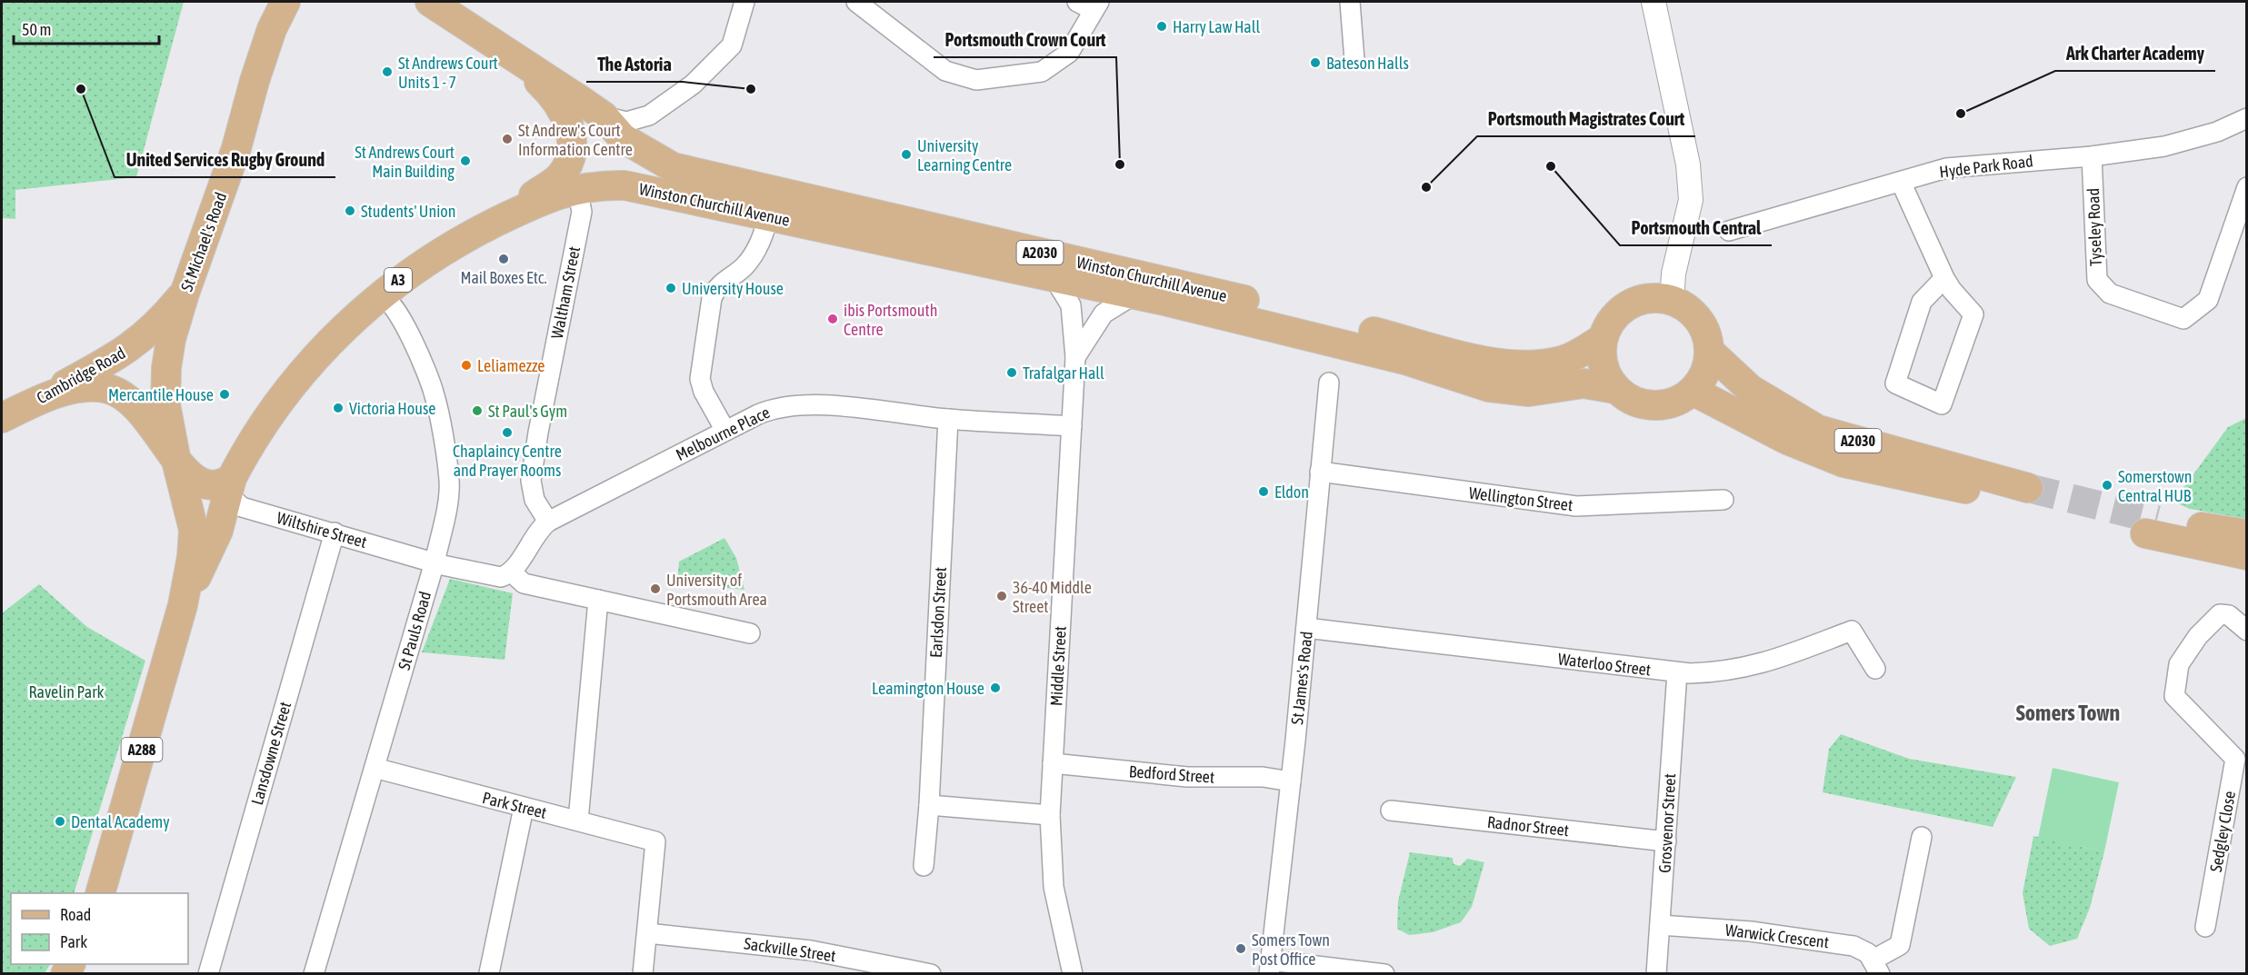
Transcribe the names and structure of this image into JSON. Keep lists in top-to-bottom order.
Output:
{
  "streets": {
    "main road": [
      "Winston Churchill Avenue",
      "St Michael's Road",
      "A2030",
      "A3",
      "Cambridge Road",
      "A288"
    ],
    "street": [
      "Hyde Park Road",
      "Tyseley Road",
      "Waltham Street",
      "Melbourne Place",
      "Wellington Street",
      "Wiltshire Street",
      "Earlsdon Street",
      "St Pauls Road",
      "Waterloo Street",
      "Middle Street",
      "St James's Road",
      "Lansdowne Street",
      "Bedford Street",
      "Park Street",
      "Grosvenor Street",
      "Radnor Street",
      "Sedgley Close",
      "Warwick Crescent",
      "Sackville Street"
    ]
  },
  "crossings": [
    ["Hyde Park Road", "Tyseley Road"],
    ["Winston Churchill Avenue", "A2030"],
    ["Winston Churchill Avenue", "A3"],
    ["Winston Churchill Avenue", "Waltham Street"],
    ["Winston Churchill Avenue", "Middle Street"],
    ["St Michael's Road", "Cambridge Road"],
    ["St Michael's Road", "A288"],
    ["A3", "Cambridge Road"],
    ["A3", "Wiltshire Street"],
    ["A3", "St Pauls Road"],
    ["A3", "A288"],
    ["Waltham Street", "Melbourne Place"],
    ["Cambridge Road", "Wiltshire Street"],
    ["Cambridge Road", "A288"],
    ["Melbourne Place", "Wiltshire Street"],
    ["Melbourne Place", "Earlsdon Street"],
    ["Melbourne Place", "Middle Street"],
    ["Wellington Street", "St James's Road"],
    ["Wiltshire Street", "St Pauls Road"],
    ["Wiltshire Street", "A288"],
    ["Wiltshire Street", "Lansdowne Street"],
    ["St Pauls Road", "Park Street"],
    ["Waterloo Street", "St James's Road"],
    ["Waterloo Street", "Grosvenor Street"],
    ["Middle Street", "Bedford Street"],
    ["St James's Road", "Bedford Street"],
    ["Park Street", "Sackville Street"],
    ["Grosvenor Street", "Radnor Street"],
    ["Grosvenor Street", "Warwick Crescent"]
  ],
  "districts": ["Somers Town"],
  "parks": ["Ravelin Park"],
  "places": [
    "Harry Law Hall",
    "Bateson Halls",
    "St Andrews Court Units 1 - 7",
    "United Services Rugby Ground",
    "The Astoria",
    "Ark Charter Academy",
    "St Andrew's Court Information Centre",
    "University Learning Centre",
    "St Andrews Court Main Building",
    "Portsmouth Crown Court",
    "Portsmouth Central",
    "Portsmouth Magistrates Court",
    "Students' Union",
    "Mail Boxes Etc.",
    "University House",
    "ibis Portsmouth Centre",
    "Leliamezze",
    "Trafalgar Hall",
    "Mercantile House",
    "Victoria House",
    "St Paul's Gym",
    "Chaplaincy Centre and Prayer Rooms",
    "Somerstown Central HUB",
    "Eldon",
    "University of Portsmouth Area",
    "36-40 Middle Street",
    "Leamington House",
    "Dental Academy",
    "Somers Town Post Office"
  ],
  "legend": ["Road", "Park"],
  "scale_bar": "50 m"
}
